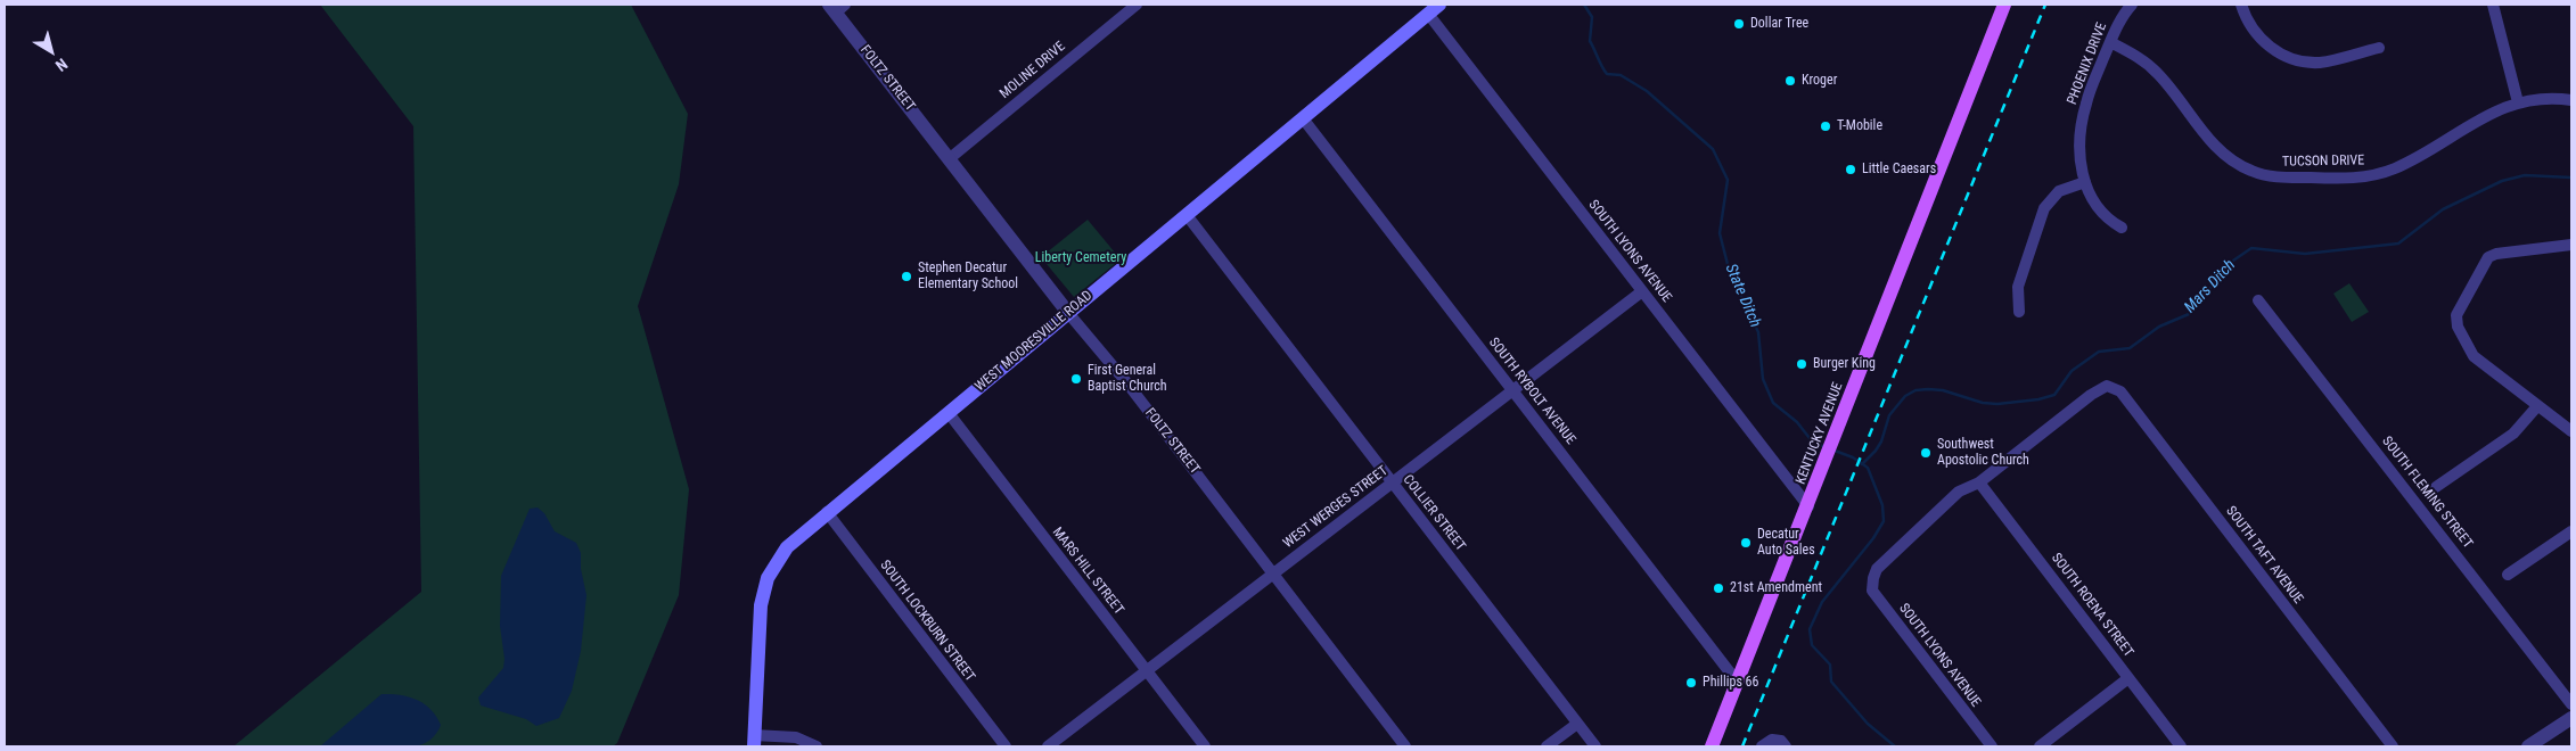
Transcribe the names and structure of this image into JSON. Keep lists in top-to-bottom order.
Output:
{
  "streets": {
    "main road": ["WEST MOORESVILLE ROAD", "KENTUCKY AVENUE"],
    "street": [
      "PHOENIX DRIVE",
      "MOLINE DRIVE",
      "FOLTZ STREET",
      "TUCSON DRIVE",
      "SOUTH LYONS AVENUE",
      "SOUTH RYBOLT AVENUE",
      "SOUTH FLEMING STREET",
      "WEST WERGES STREET",
      "COLLIER STREET",
      "SOUTH TAFT AVENUE",
      "MARS HILL STREET",
      "SOUTH ROENA STREET",
      "SOUTH LOCKBURN STREET"
    ]
  },
  "crossings": [
    ["PHOENIX DRIVE", "TUCSON DRIVE"],
    ["MOLINE DRIVE", "FOLTZ STREET"],
    ["FOLTZ STREET", "WEST MOORESVILLE ROAD"],
    ["FOLTZ STREET", "WEST WERGES STREET"],
    ["SOUTH LYONS AVENUE", "WEST MOORESVILLE ROAD"],
    ["SOUTH LYONS AVENUE", "KENTUCKY AVENUE"],
    ["SOUTH LYONS AVENUE", "WEST WERGES STREET"],
    ["SOUTH LYONS AVENUE", "SOUTH TAFT AVENUE"],
    ["SOUTH LYONS AVENUE", "SOUTH ROENA STREET"],
    ["WEST MOORESVILLE ROAD", "SOUTH RYBOLT AVENUE"],
    ["WEST MOORESVILLE ROAD", "COLLIER STREET"],
    ["WEST MOORESVILLE ROAD", "MARS HILL STREET"],
    ["WEST MOORESVILLE ROAD", "SOUTH LOCKBURN STREET"],
    ["SOUTH RYBOLT AVENUE", "KENTUCKY AVENUE"],
    ["SOUTH RYBOLT AVENUE", "WEST WERGES STREET"],
    ["WEST WERGES STREET", "COLLIER STREET"],
    ["WEST WERGES STREET", "MARS HILL STREET"],
    ["SOUTH TAFT AVENUE", "SOUTH ROENA STREET"]
  ],
  "water": ["Mars Ditch", "State Ditch"],
  "parks": ["Liberty Cemetery"],
  "places": [
    "Dollar Tree",
    "Kroger",
    "T-Mobile",
    "Little Caesars",
    "Stephen Decatur Elementary School",
    "Burger King",
    "First General Baptist Church",
    "Southwest Apostolic Church",
    "Decatur Auto Sales",
    "21st Amendment",
    "Phillips 66"
  ],
  "north": "bottom right"
}
